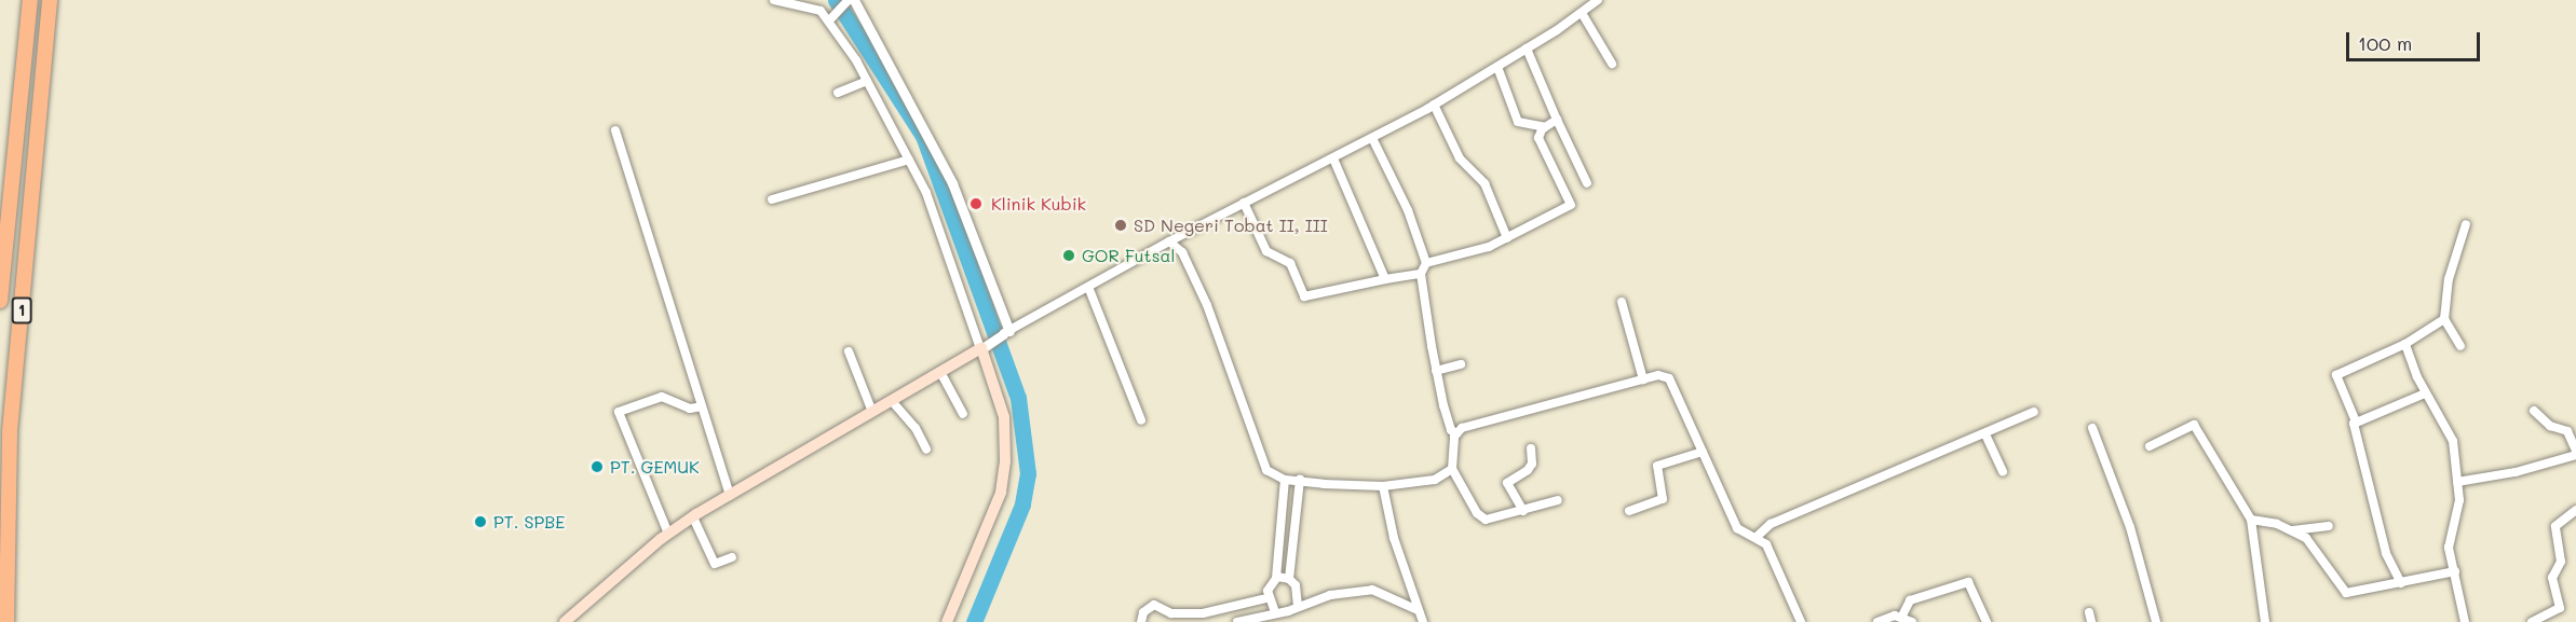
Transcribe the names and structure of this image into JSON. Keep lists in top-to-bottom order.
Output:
{
  "streets": {
    "highway": ["1"]
  },
  "places": [
    "Klinik Kubik",
    "SD Negeri Tobat II, III",
    "GOR Futsal",
    "PT. GEMUK",
    "PT. SPBE"
  ],
  "scale_bar": "100 m"
}
